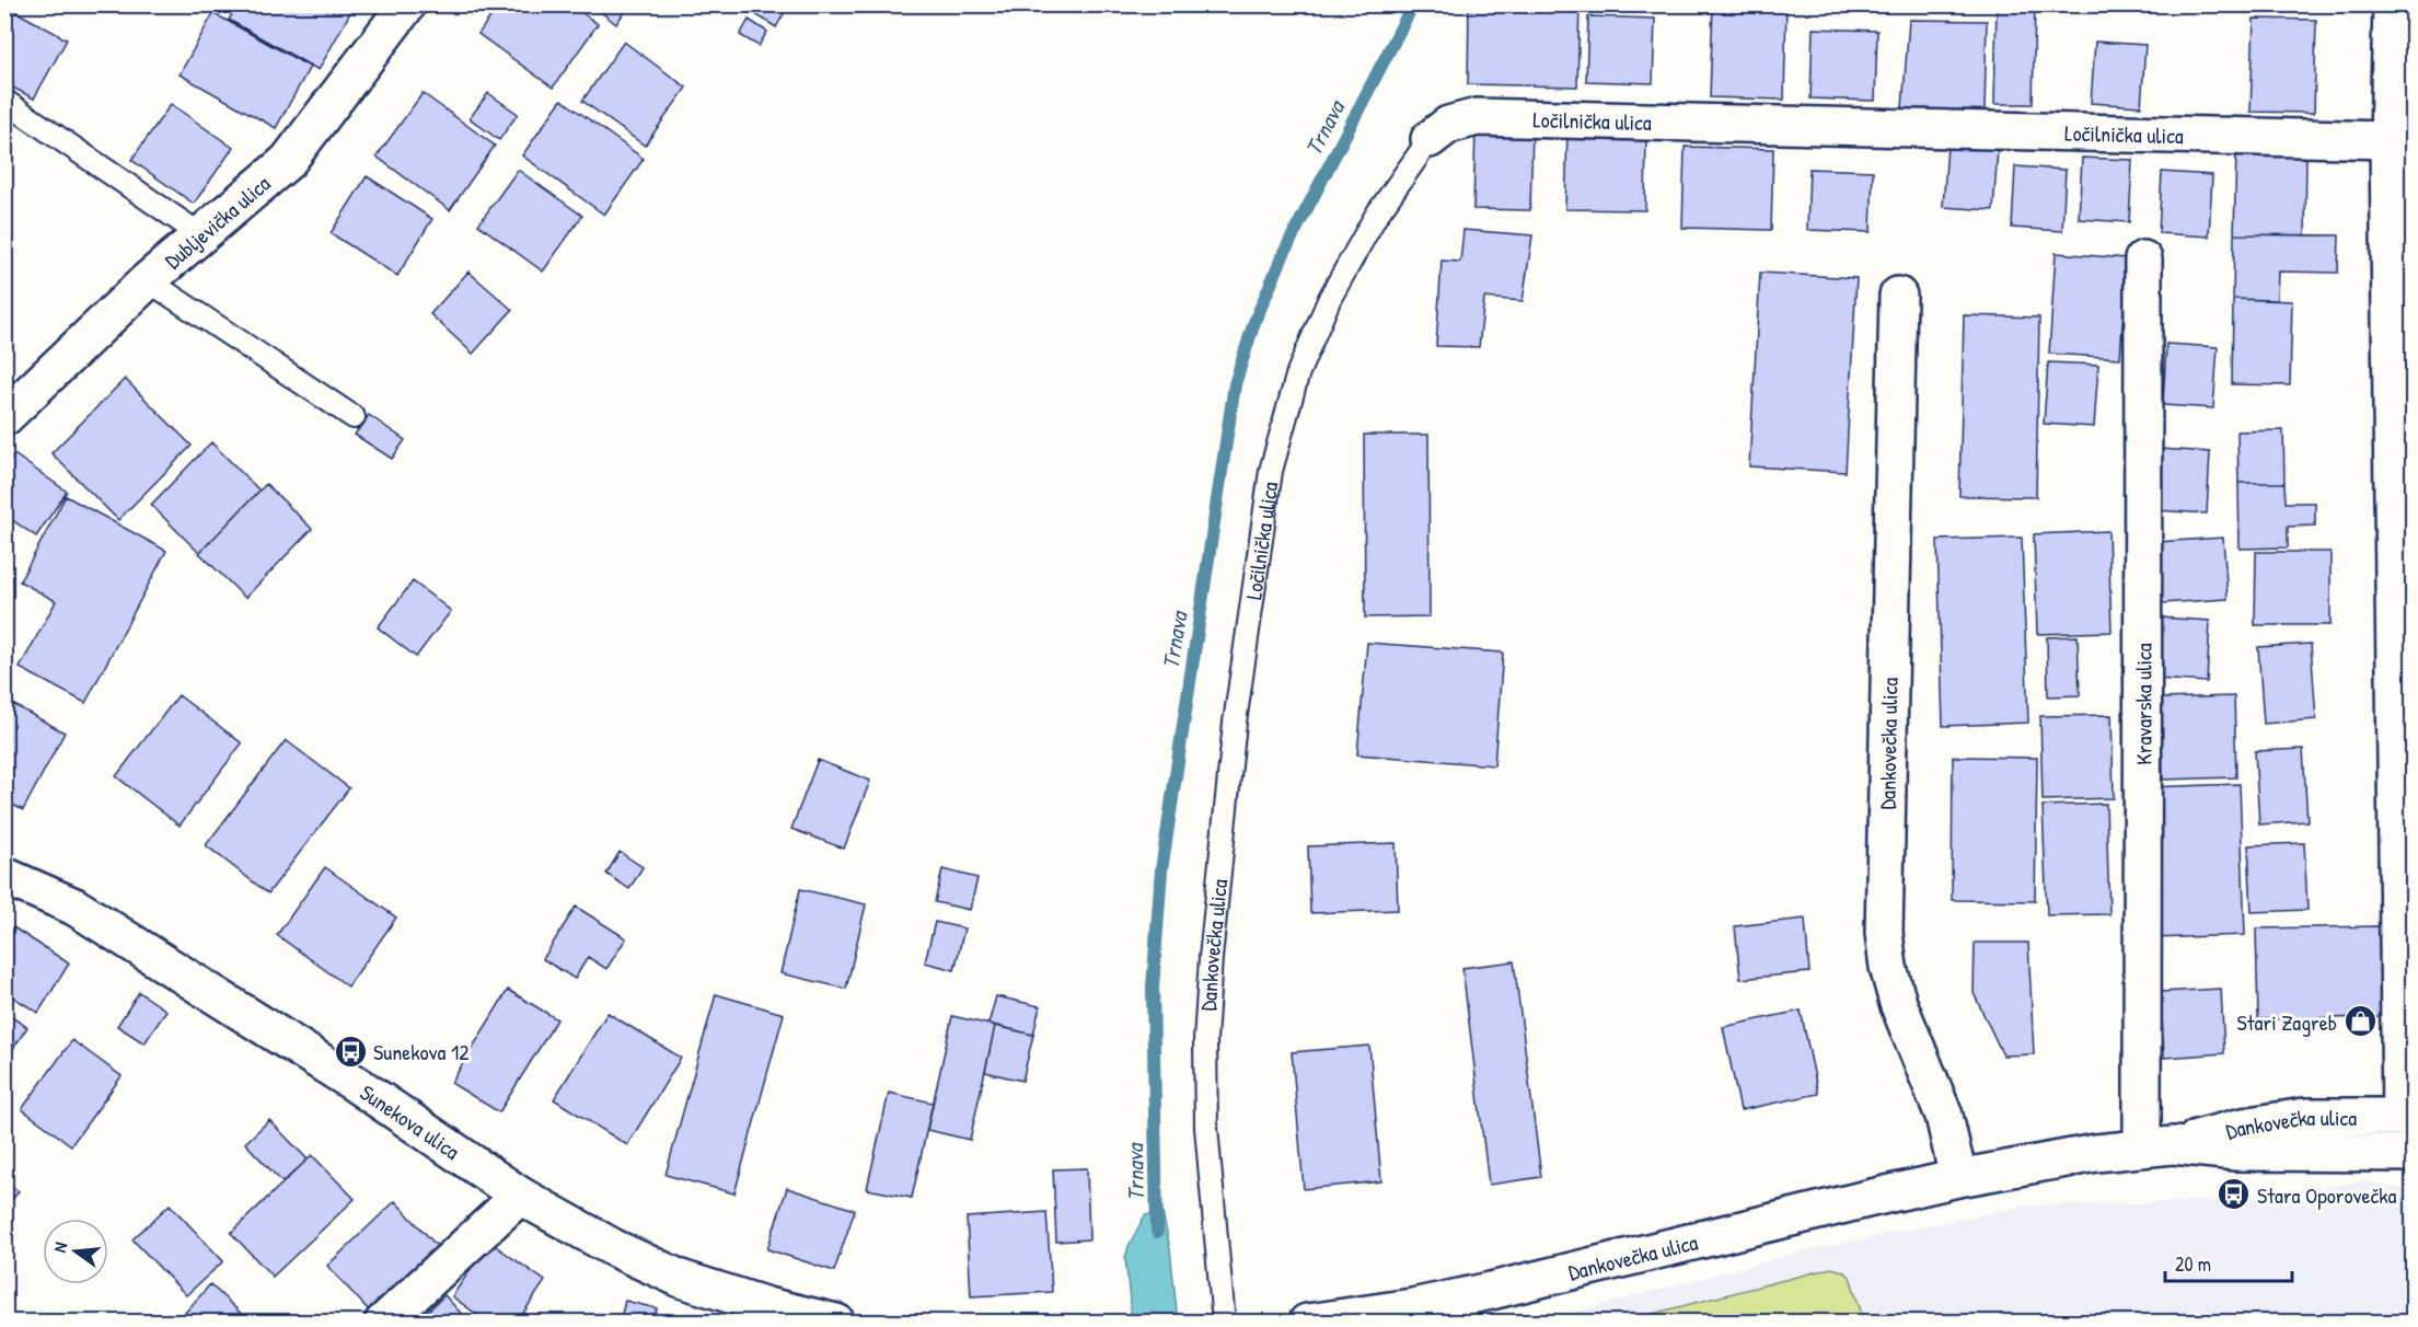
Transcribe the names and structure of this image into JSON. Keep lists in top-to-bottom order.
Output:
{
  "streets": {
    "street": [
      "Ločilnička ulica",
      "Dubljevička ulica",
      "Kravarska ulica",
      "Dankovečka ulica",
      "Sunekova ulica"
    ]
  },
  "crossings": [
    ["Ločilnička ulica", "Dankovečka ulica"],
    ["Kravarska ulica", "Dankovečka ulica"]
  ],
  "water": ["Trnava"],
  "places": {
    "shop": ["Stari Zagreb"],
    "bus stop": ["Sunekova 12", "Stara Oporovečka"]
  },
  "scale_bar": "20 m",
  "north": "left"
}
